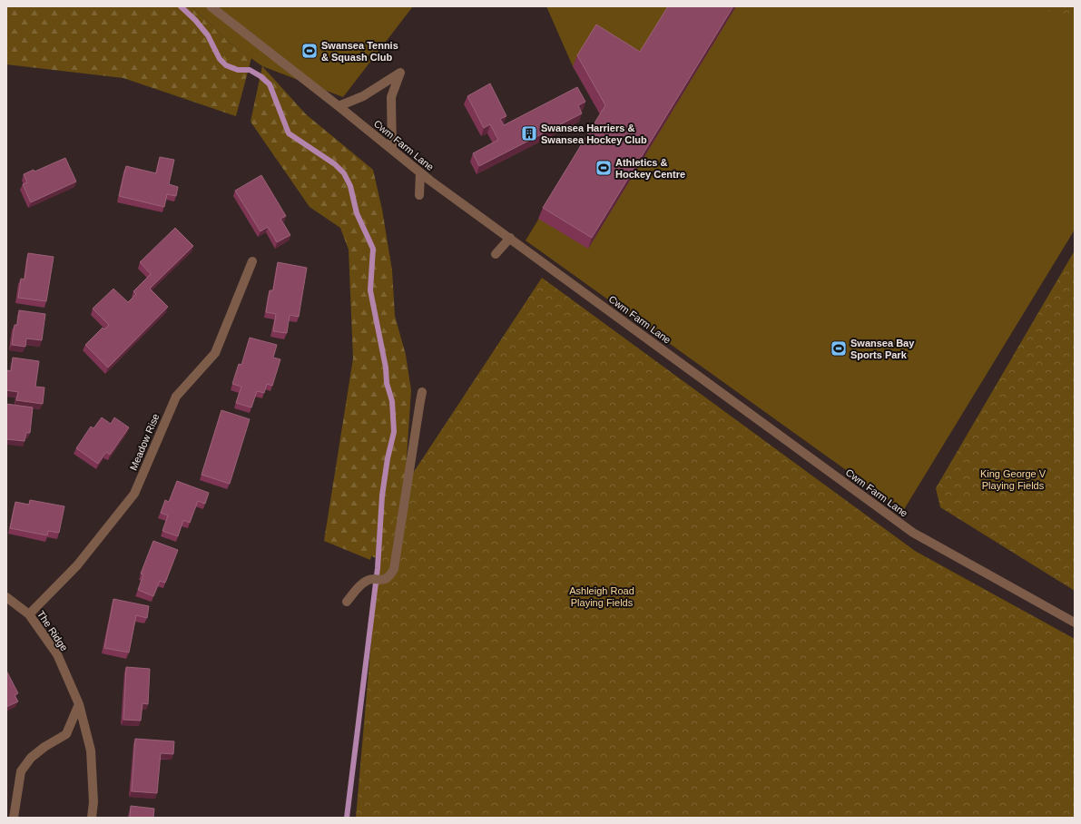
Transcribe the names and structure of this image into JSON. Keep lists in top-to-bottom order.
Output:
{
  "streets": {
    "street": ["Cwm Farm Lane", "Meadow Rise", "The Ridge"]
  },
  "crossings": [
    ["Meadow Rise", "The Ridge"]
  ],
  "parks": ["King George V Playing Fields", "Ashleigh Road Playing Fields"],
  "places": {
    "sports": ["Swansea Tennis & Squash Club", "Athletics & Hockey Centre", "Swansea Bay Sports Park"],
    "building": ["Swansea Harriers & Swansea Hockey Club"]
  }
}
